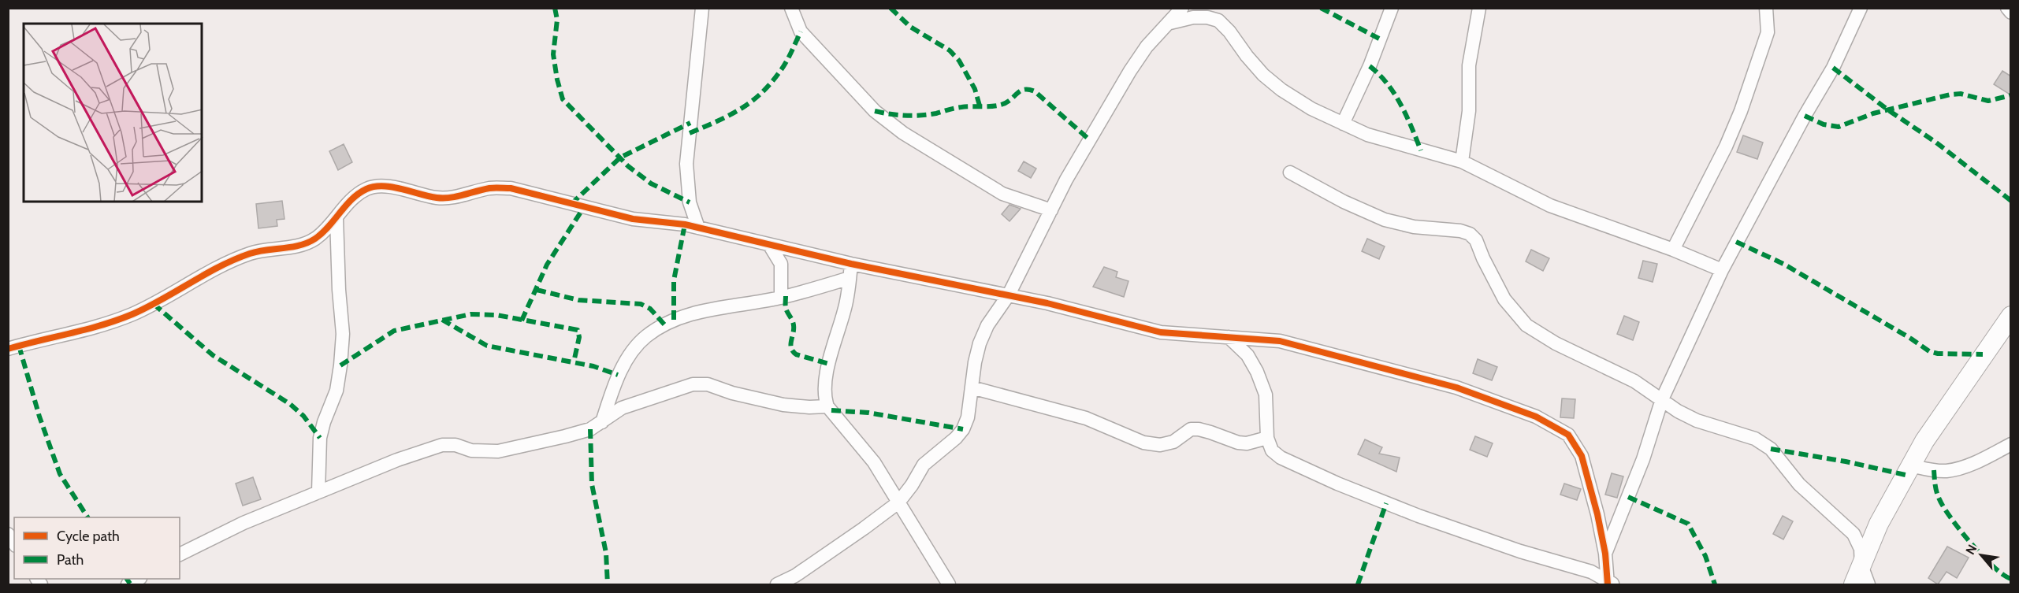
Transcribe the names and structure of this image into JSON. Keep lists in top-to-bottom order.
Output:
{
  "legend": ["Cycle path", "Path"],
  "north": "top left"
}
